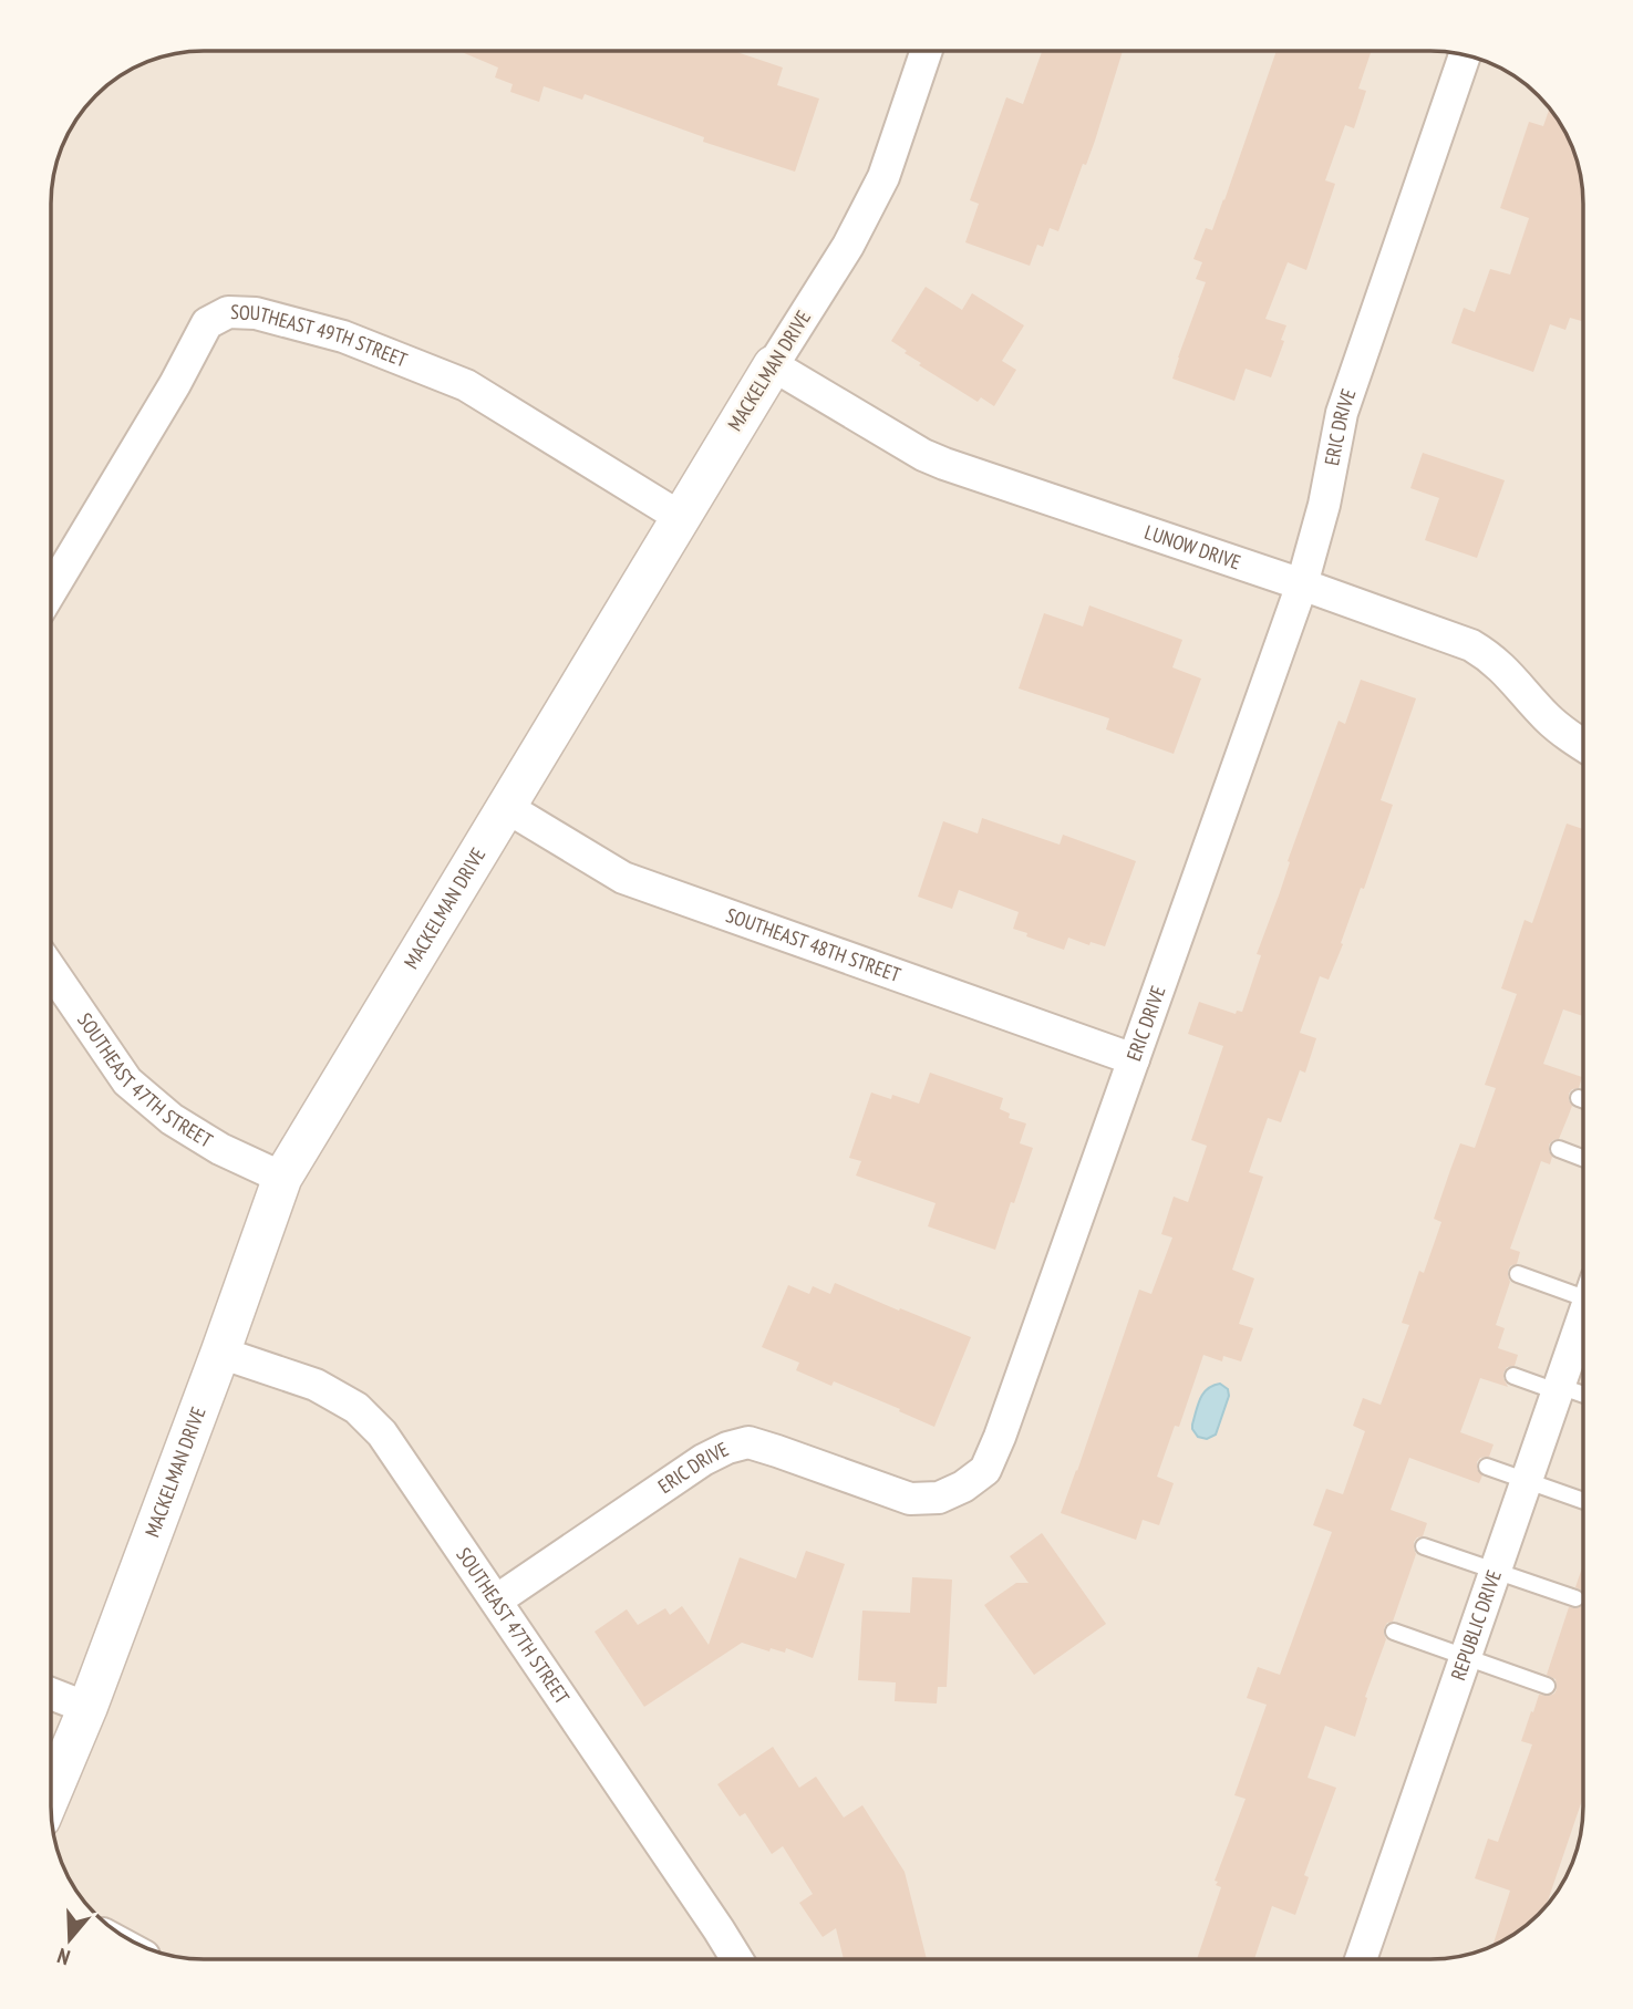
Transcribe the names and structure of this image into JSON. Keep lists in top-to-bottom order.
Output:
{
  "streets": {
    "street": [
      "SOUTHEAST 49TH STREET",
      "MACKELMAN DRIVE",
      "ERIC DRIVE",
      "LUNOW DRIVE",
      "SOUTHEAST 48TH STREET",
      "SOUTHEAST 47TH STREET",
      "REPUBLIC DRIVE"
    ]
  },
  "crossings": [
    ["SOUTHEAST 49TH STREET", "MACKELMAN DRIVE"],
    ["MACKELMAN DRIVE", "LUNOW DRIVE"],
    ["MACKELMAN DRIVE", "SOUTHEAST 48TH STREET"],
    ["MACKELMAN DRIVE", "SOUTHEAST 47TH STREET"],
    ["ERIC DRIVE", "LUNOW DRIVE"],
    ["ERIC DRIVE", "SOUTHEAST 48TH STREET"],
    ["ERIC DRIVE", "SOUTHEAST 47TH STREET"]
  ],
  "north": "bottom"
}
